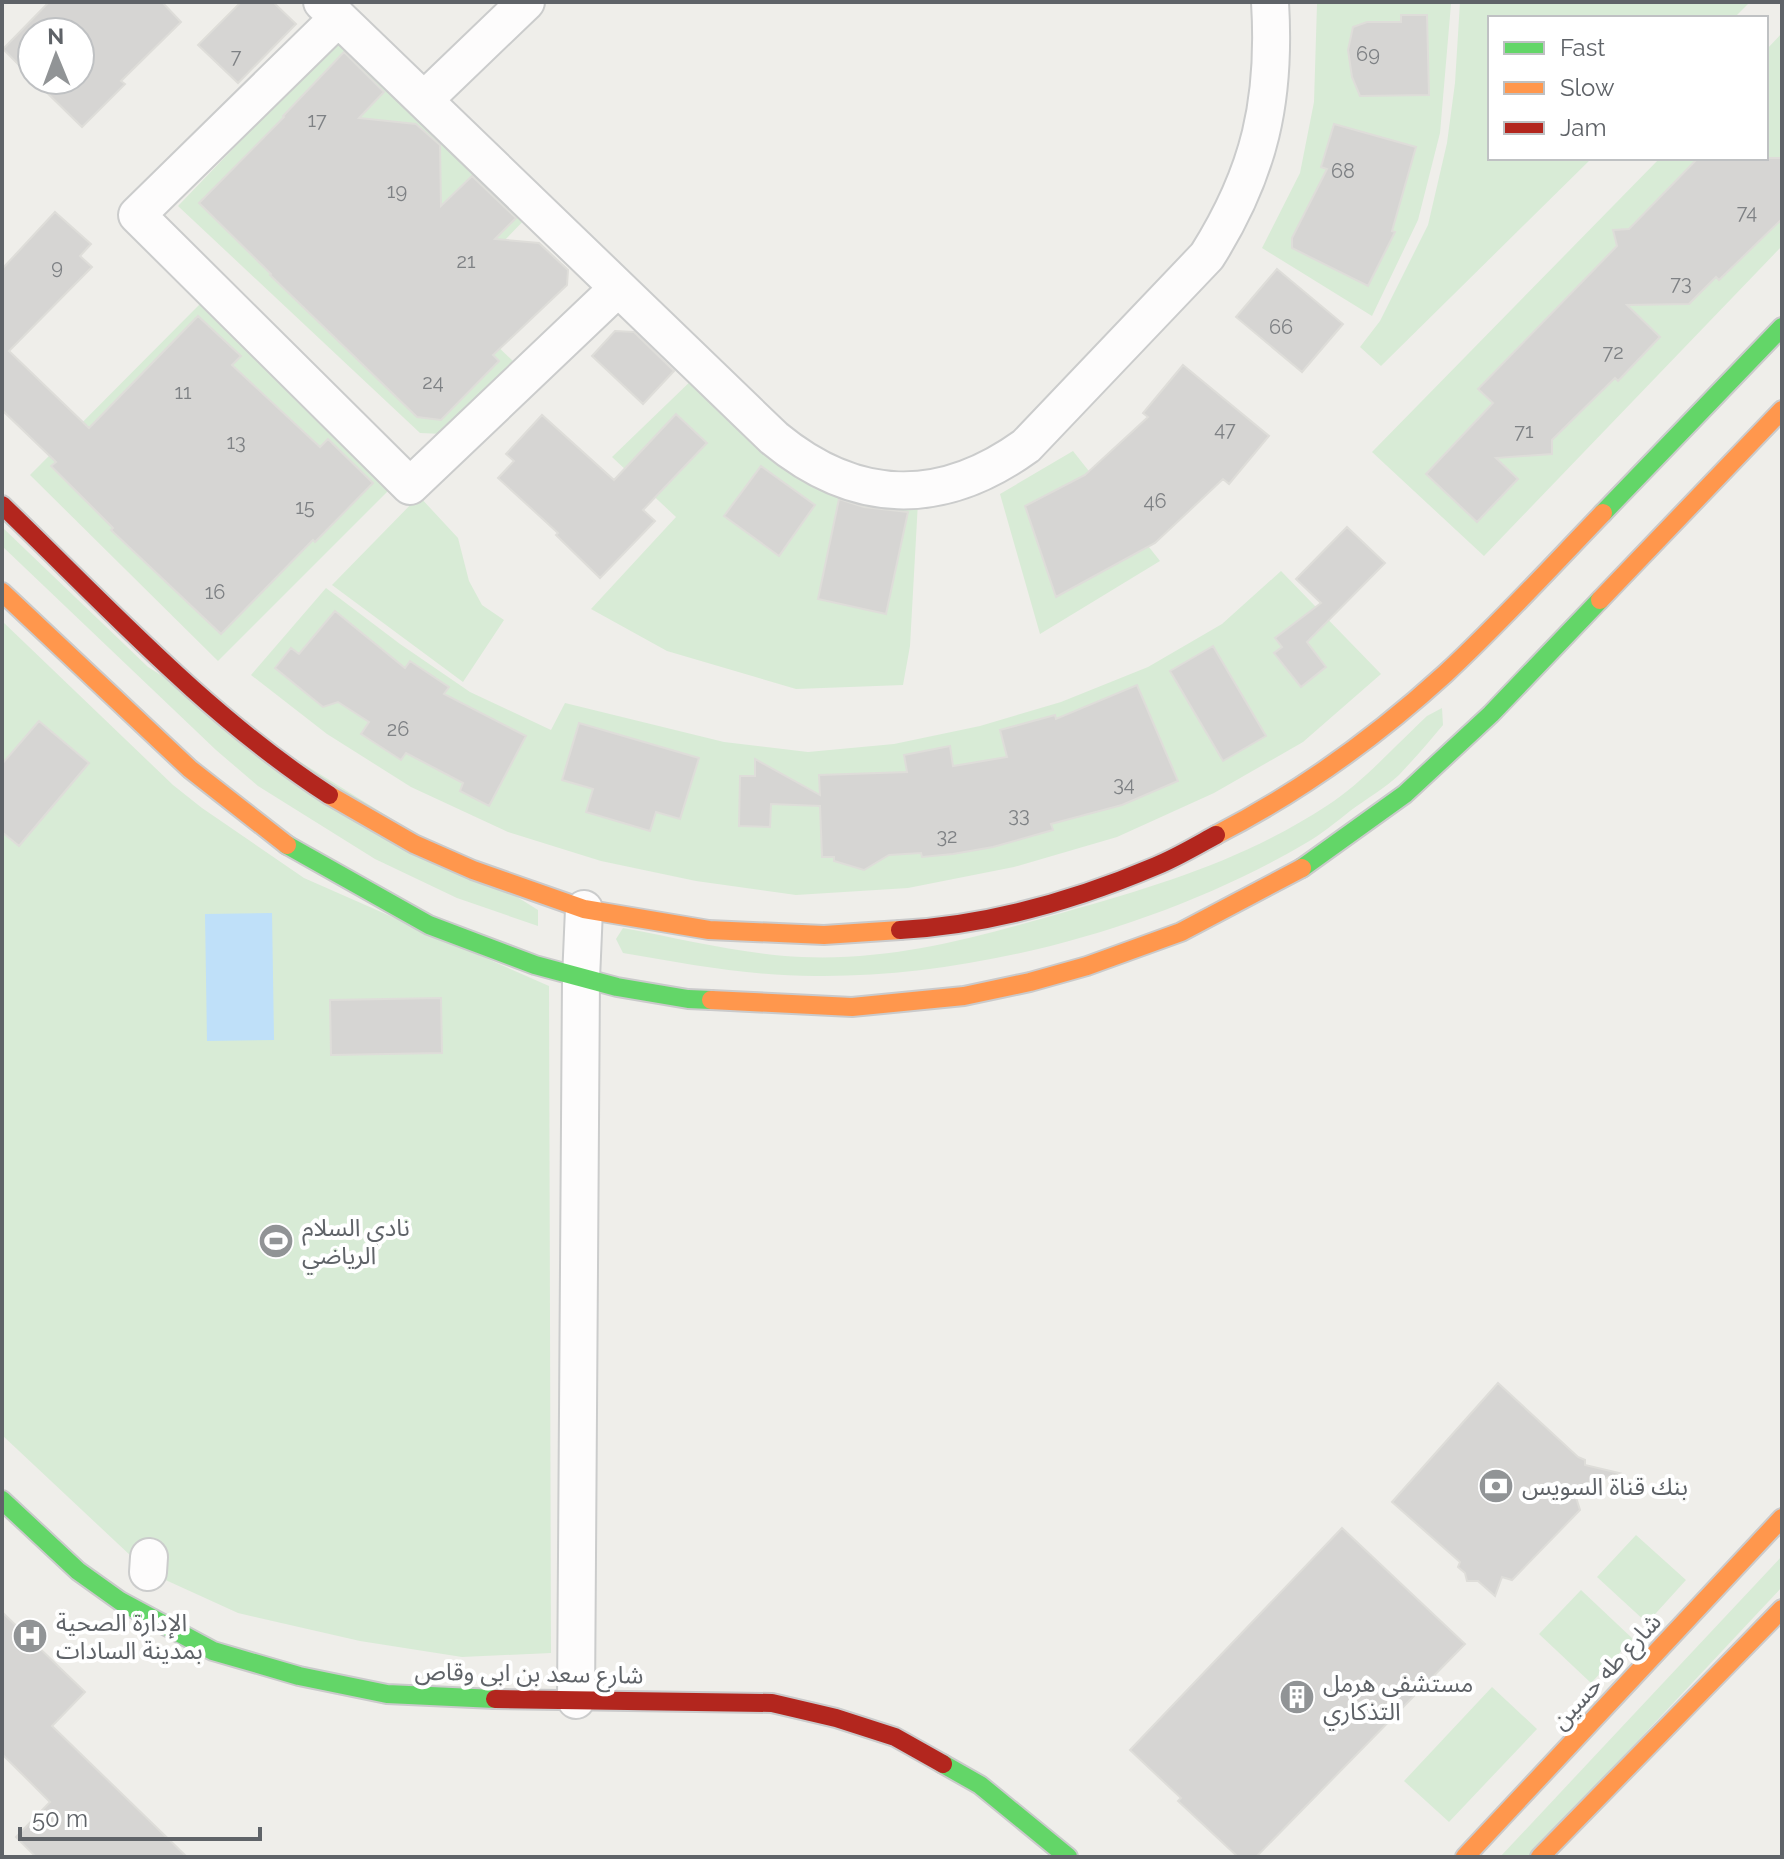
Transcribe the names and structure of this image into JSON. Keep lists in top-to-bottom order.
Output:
{
  "streets": {
    "street": ["شارع طه حسين", "شارع سعد بن ابى وقاص"]
  },
  "places": {
    "sports": ["نادي السلام الرياضي"],
    "bank": ["بنك قناة السويس"],
    "hospital": ["الإدارة الصحية بمدينة السادات"],
    "building": ["مستشفى هرمل التذكاري"]
  },
  "house_numbers": [
    "69",
    "7",
    "17",
    "68",
    "19",
    "74",
    "21",
    "9",
    "73",
    "66",
    "72",
    "24",
    "11",
    "47",
    "71",
    "13",
    "46",
    "15",
    "16",
    "26",
    "34",
    "33",
    "32"
  ],
  "legend": ["Fast", "Slow", "Jam"],
  "scale_bar": "50 m",
  "north": "top"
}
